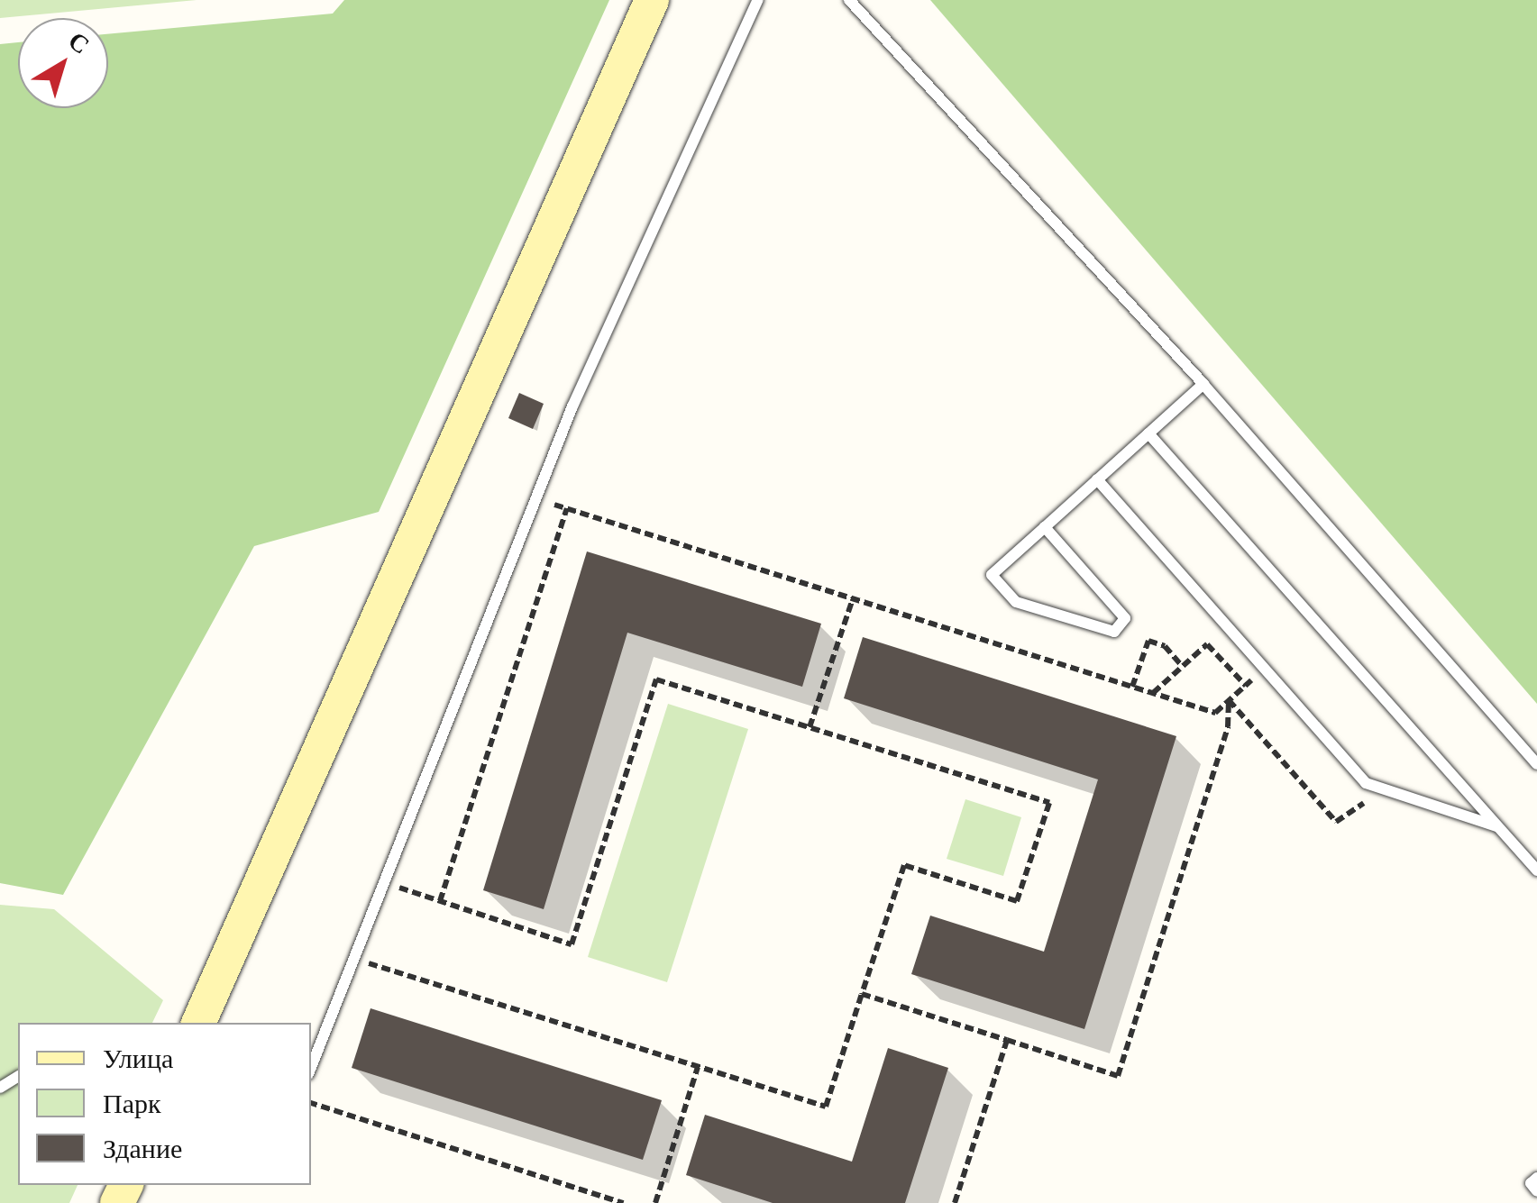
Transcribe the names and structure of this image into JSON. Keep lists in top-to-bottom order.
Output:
{
  "legend": ["Улица", "Парк", "Здание"],
  "north": "top right"
}
